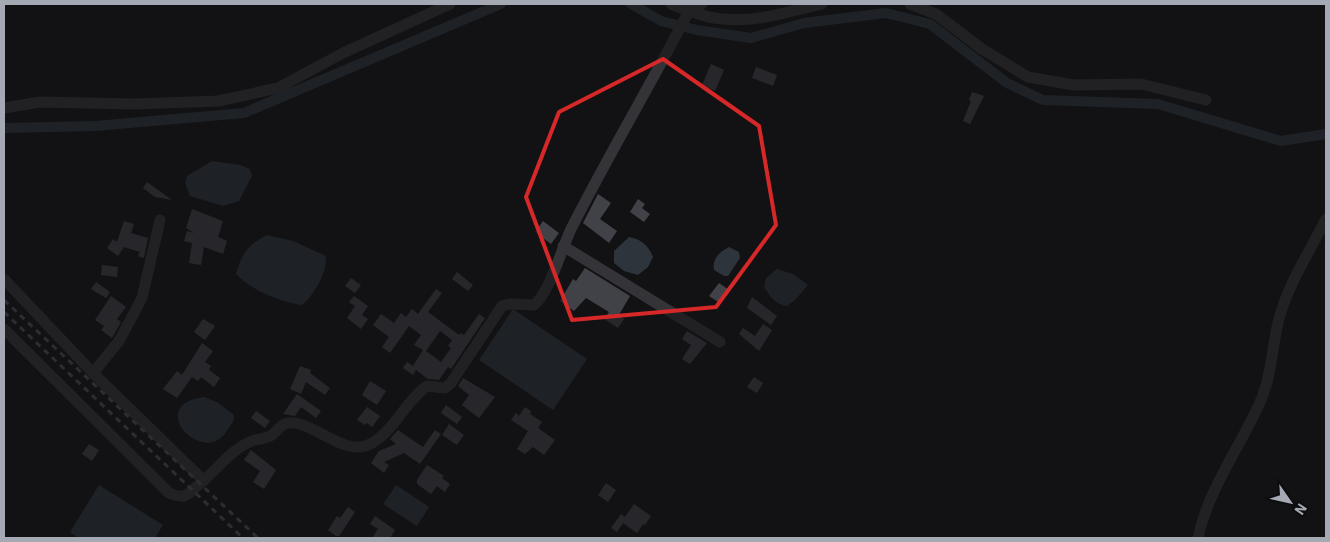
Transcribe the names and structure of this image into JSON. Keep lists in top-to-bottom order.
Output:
{
  "north": "bottom right"
}
